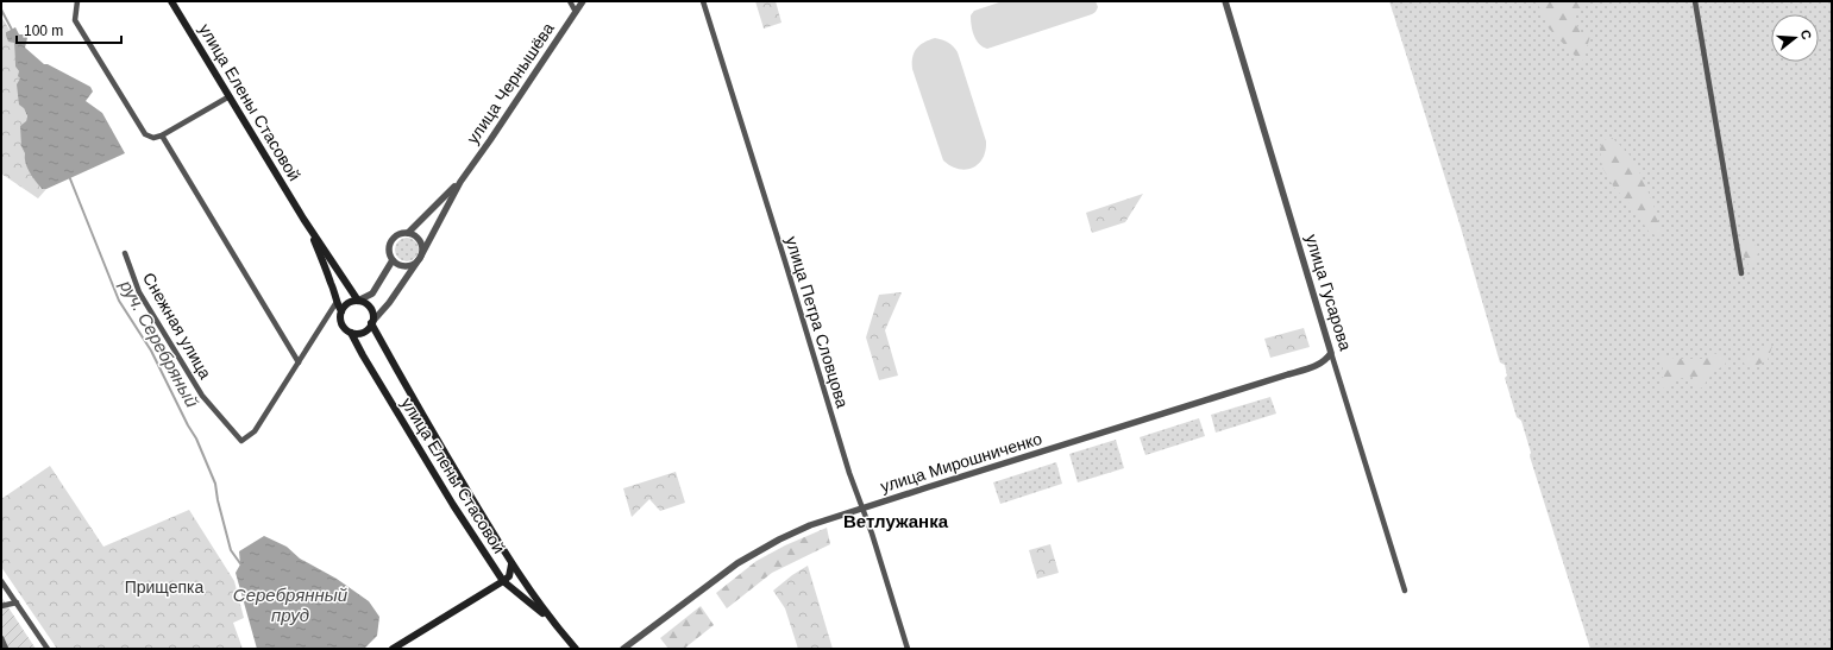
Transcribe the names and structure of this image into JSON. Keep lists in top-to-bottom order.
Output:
{
  "streets": {
    "main road": ["улица Елены Стасовой"],
    "street": [
      "улица Чернышёва",
      "улица Гусарова",
      "улица Петра Словцова",
      "Снежная улица",
      "улица Мирошниченко"
    ]
  },
  "crossings": [
    ["улица Чернышёва", "улица Елены Стасовой"],
    ["улица Елены Стасовой", "Снежная улица"],
    ["улица Гусарова", "улица Мирошниченко"],
    ["улица Петра Словцова", "улица Мирошниченко"]
  ],
  "districts": ["Ветлужанка"],
  "water": ["руч. Серебряный", "Серебрянный пруд"],
  "parks": ["Прищепка"],
  "scale_bar": "100 m",
  "north": "right"
}
